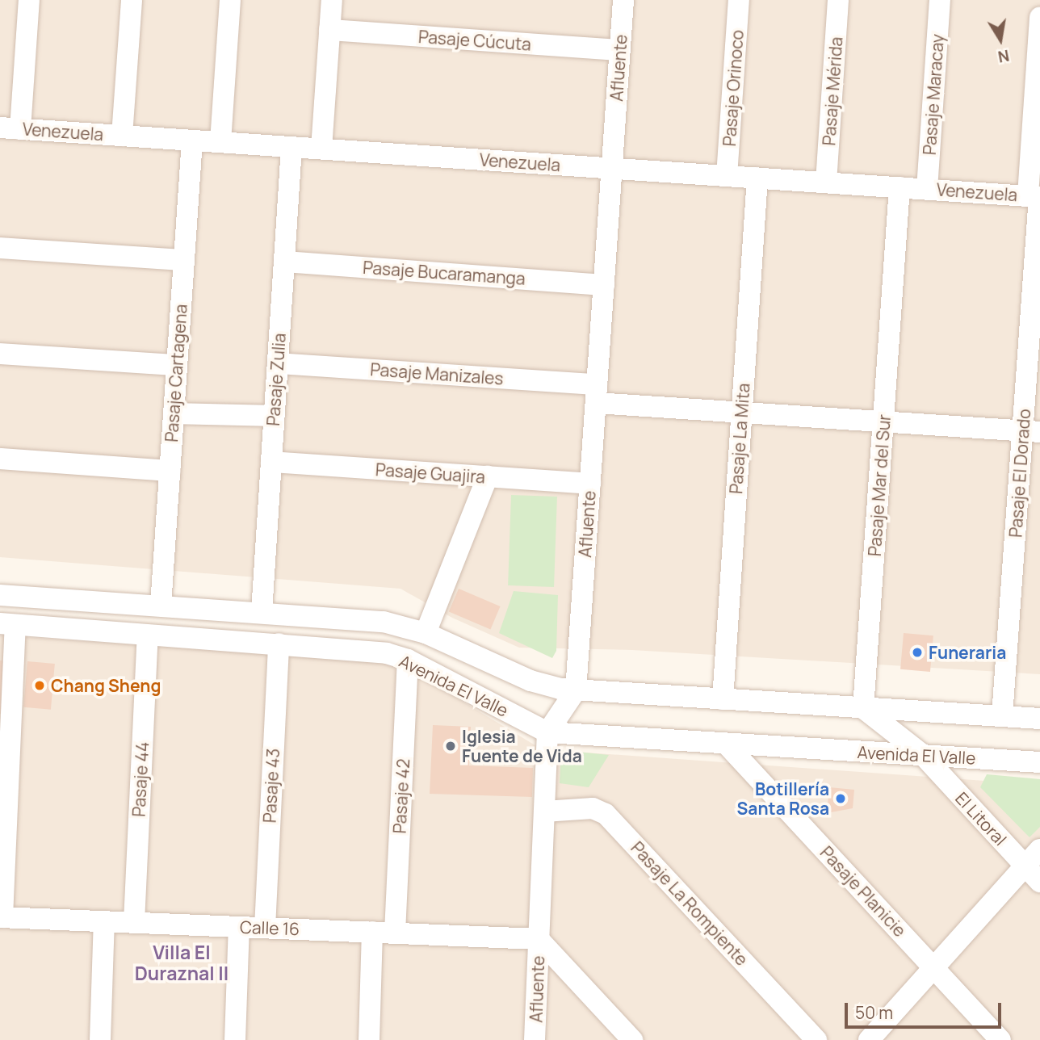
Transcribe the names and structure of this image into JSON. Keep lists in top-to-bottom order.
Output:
{
  "streets": {
    "street": [
      "Pasaje Cúcuta",
      "Afluente",
      "Pasaje Orinoco",
      "Pasaje Mérida",
      "Pasaje Maracay",
      "Venezuela",
      "Pasaje Bucaramanga",
      "Pasaje Cartagena",
      "Pasaje Manizales",
      "Pasaje Zulia",
      "Pasaje La Mita",
      "Pasaje Guajira",
      "Pasaje El Dorado",
      "Pasaje Mar del Sur",
      "Avenida El Valle",
      "Pasaje 44",
      "Pasaje 43",
      "Pasaje 42",
      "El Litoral",
      "Pasaje Planicie",
      "Pasaje La Rompiente",
      "Calle 16"
    ]
  },
  "crossings": [
    ["Pasaje Cúcuta", "Afluente"],
    ["Afluente", "Venezuela"],
    ["Afluente", "Pasaje Bucaramanga"],
    ["Afluente", "Pasaje Manizales"],
    ["Afluente", "Pasaje Guajira"],
    ["Afluente", "Avenida El Valle"],
    ["Afluente", "Pasaje La Rompiente"],
    ["Afluente", "Calle 16"],
    ["Pasaje Orinoco", "Venezuela"],
    ["Pasaje Mérida", "Venezuela"],
    ["Pasaje Maracay", "Venezuela"],
    ["Venezuela", "Pasaje Cartagena"],
    ["Venezuela", "Pasaje Zulia"],
    ["Venezuela", "Pasaje La Mita"],
    ["Venezuela", "Pasaje El Dorado"],
    ["Venezuela", "Pasaje Mar del Sur"],
    ["Pasaje Bucaramanga", "Pasaje Zulia"],
    ["Pasaje Cartagena", "Avenida El Valle"],
    ["Pasaje Manizales", "Pasaje Zulia"],
    ["Pasaje Manizales", "Pasaje La Mita"],
    ["Pasaje Manizales", "Pasaje El Dorado"],
    ["Pasaje Manizales", "Pasaje Mar del Sur"],
    ["Pasaje Zulia", "Pasaje Guajira"],
    ["Pasaje Zulia", "Avenida El Valle"],
    ["Pasaje La Mita", "Avenida El Valle"],
    ["Pasaje El Dorado", "Avenida El Valle"],
    ["Pasaje Mar del Sur", "Avenida El Valle"],
    ["Avenida El Valle", "Pasaje 44"],
    ["Avenida El Valle", "Pasaje 43"],
    ["Avenida El Valle", "Pasaje 42"],
    ["Avenida El Valle", "El Litoral"],
    ["Avenida El Valle", "Pasaje Planicie"],
    ["Pasaje 44", "Calle 16"],
    ["Pasaje 43", "Calle 16"],
    ["Pasaje 42", "Calle 16"]
  ],
  "districts": ["Villa El Duraznal II"],
  "places": [
    "Funeraria",
    "Chang Sheng",
    "Iglesia Fuente de Vida",
    "Botillería Santa Rosa"
  ],
  "scale_bar": "50 m",
  "north": "bottom"
}
